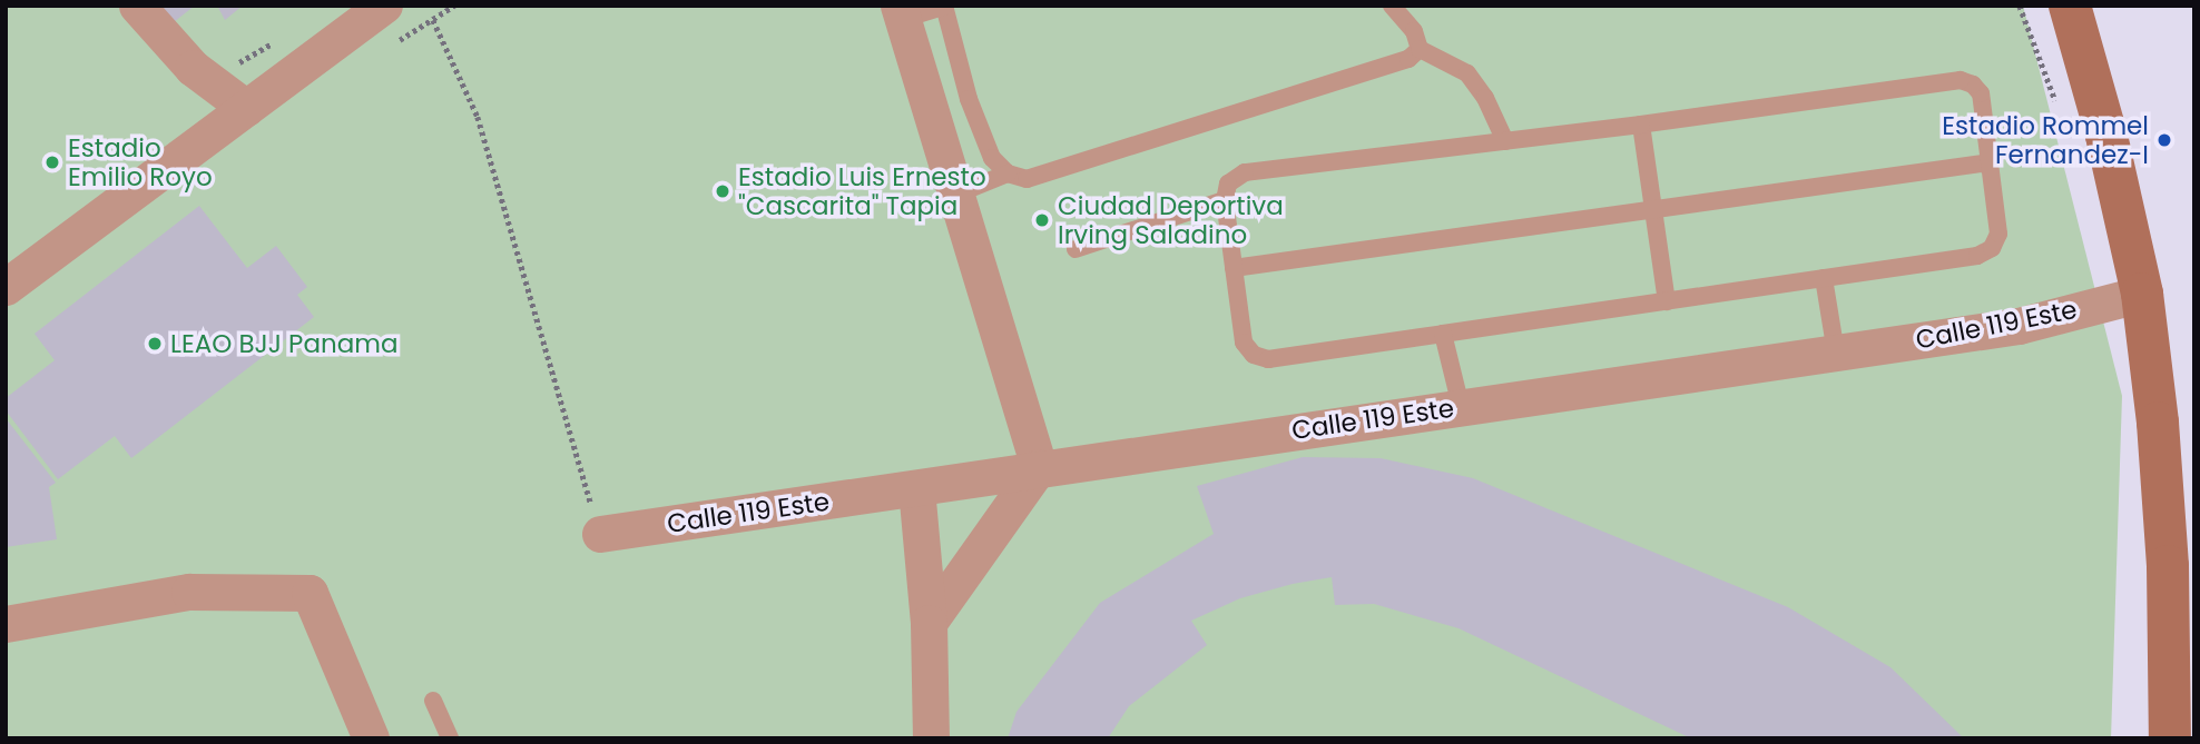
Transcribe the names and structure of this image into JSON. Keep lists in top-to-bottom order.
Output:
{
  "streets": {
    "street": ["Calle 119 Este"]
  },
  "places": [
    "Estadio Rommel Fernandez-I",
    "Estadio Emilio Royo",
    "Estadio Luis Ernesto \"Cascarita\" Tapia",
    "Ciudad Deportiva Irving Saladino",
    "LEAO BJJ Panama"
  ]
}
